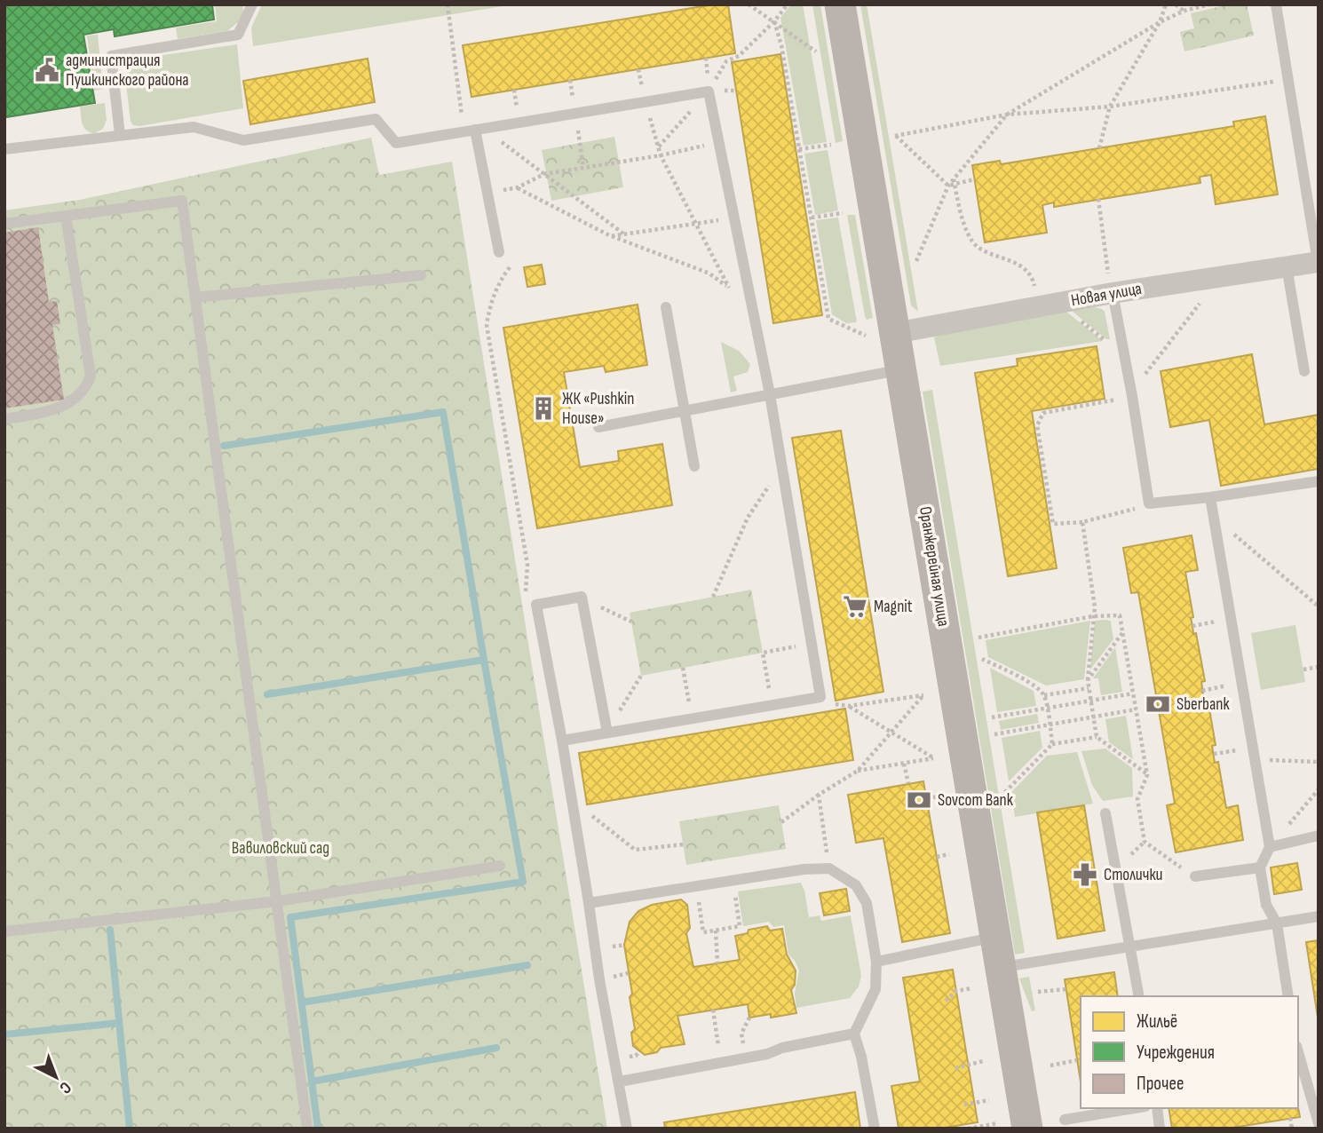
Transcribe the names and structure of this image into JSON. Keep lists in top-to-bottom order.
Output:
{
  "streets": {
    "street": ["Новая улица", "Оранжерейная улица"]
  },
  "crossings": [
    ["Новая улица", "Оранжерейная улица"]
  ],
  "parks": ["Вавиловский сад"],
  "places": {
    "public building": ["администрация Пушкинского района"],
    "building": ["ЖК «Pushkin House»"],
    "supermarket": ["Magnit"],
    "bank": ["Sberbank", "Sovcom Bank"],
    "pharmacy": ["Столички"]
  },
  "legend": ["Жильё", "Учреждения", "Прочее"],
  "north": "bottom right"
}
